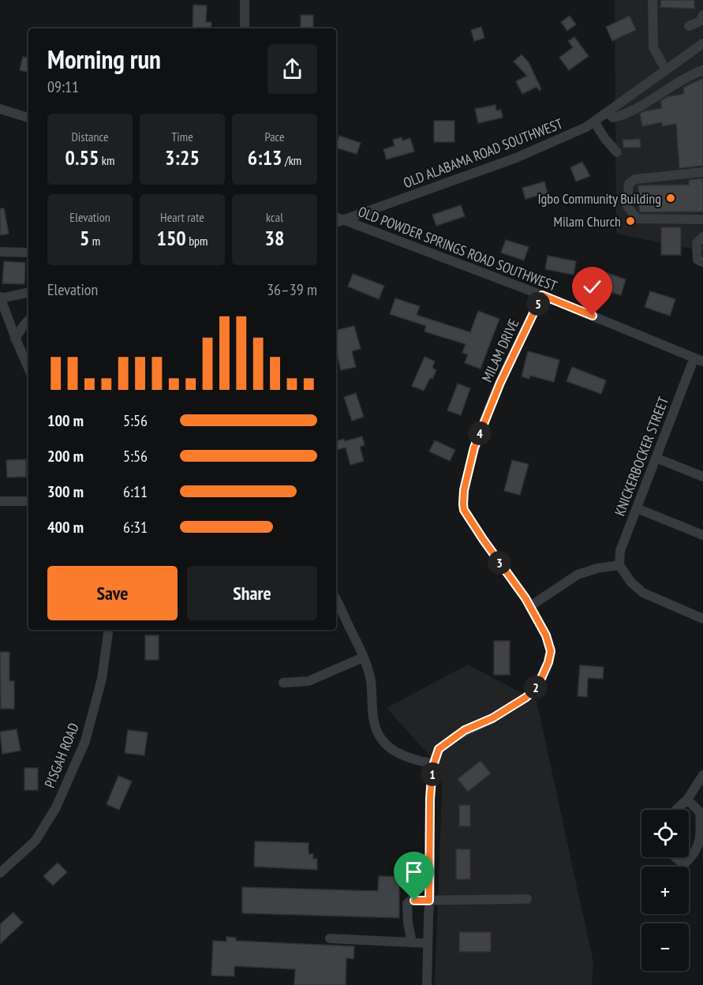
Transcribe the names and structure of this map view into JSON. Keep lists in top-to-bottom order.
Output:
{
  "streets": {
    "street": [
      "OLD ALABAMA ROAD SOUTHWEST",
      "OLD POWDER SPRINGS ROAD SOUTHWEST",
      "MILAM DRIVE",
      "KNICKERBOCKER STREET",
      "PISGAH ROAD"
    ]
  },
  "crossings": [
    ["OLD ALABAMA ROAD SOUTHWEST", "OLD POWDER SPRINGS ROAD SOUTHWEST"],
    ["OLD POWDER SPRINGS ROAD SOUTHWEST", "MILAM DRIVE"],
    ["OLD POWDER SPRINGS ROAD SOUTHWEST", "KNICKERBOCKER STREET"]
  ],
  "places": ["Igbo Community Building", "Milam Church"],
  "page": {
    "heading": ["Morning run", "09:11"],
    "stats": [
      ["Distance", "0.55 km"],
      ["Time", "3:25"],
      ["Pace", "6:13 /km"],
      ["Elevation", "5 m"],
      ["Heart rate", "150 bpm"],
      ["kcal", "38"]
    ],
    "chart": ["Elevation", "36–39 m"],
    "pins": [
      "5",
      "4",
      "3",
      "2",
      "1"
    ],
    "list": [
      {
        "name": "100 m",
        "note": "5:56"
      },
      {
        "name": "200 m",
        "note": "5:56"
      },
      {
        "name": "300 m",
        "note": "6:11"
      },
      {
        "name": "400 m",
        "note": "6:31"
      }
    ],
    "buttons": ["Save", "Share"],
    "map_buttons": ["+", "−"]
  }
}
